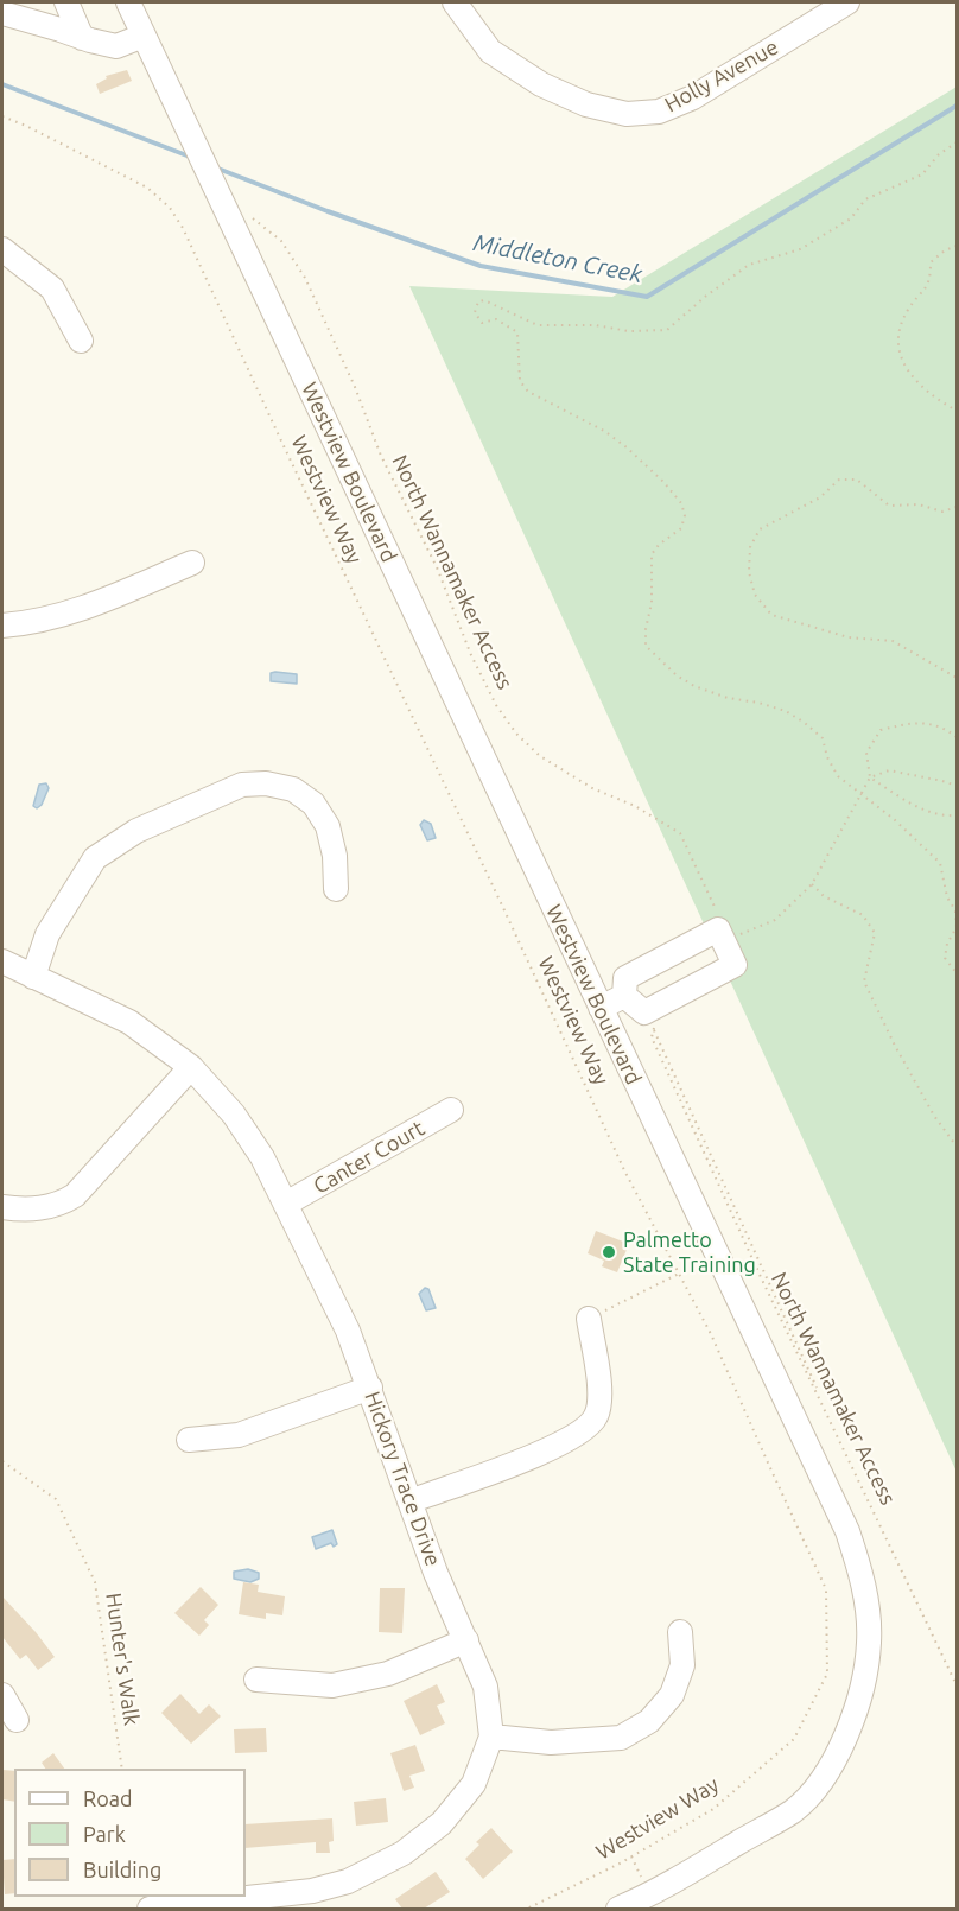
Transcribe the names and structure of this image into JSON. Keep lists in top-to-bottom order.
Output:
{
  "streets": {
    "street": [
      "Holly Avenue",
      "Westview Boulevard",
      "Canter Court",
      "Hickory Trace Drive"
    ],
    "path": ["Westview Way", "North Wannamaker Access", "Hunter's Walk"]
  },
  "crossings": [
    ["Westview Boulevard", "North Wannamaker Access"],
    ["Canter Court", "Hickory Trace Drive"]
  ],
  "water": ["Middleton Creek"],
  "places": ["Palmetto State Training"],
  "legend": ["Road", "Park", "Building"]
}
